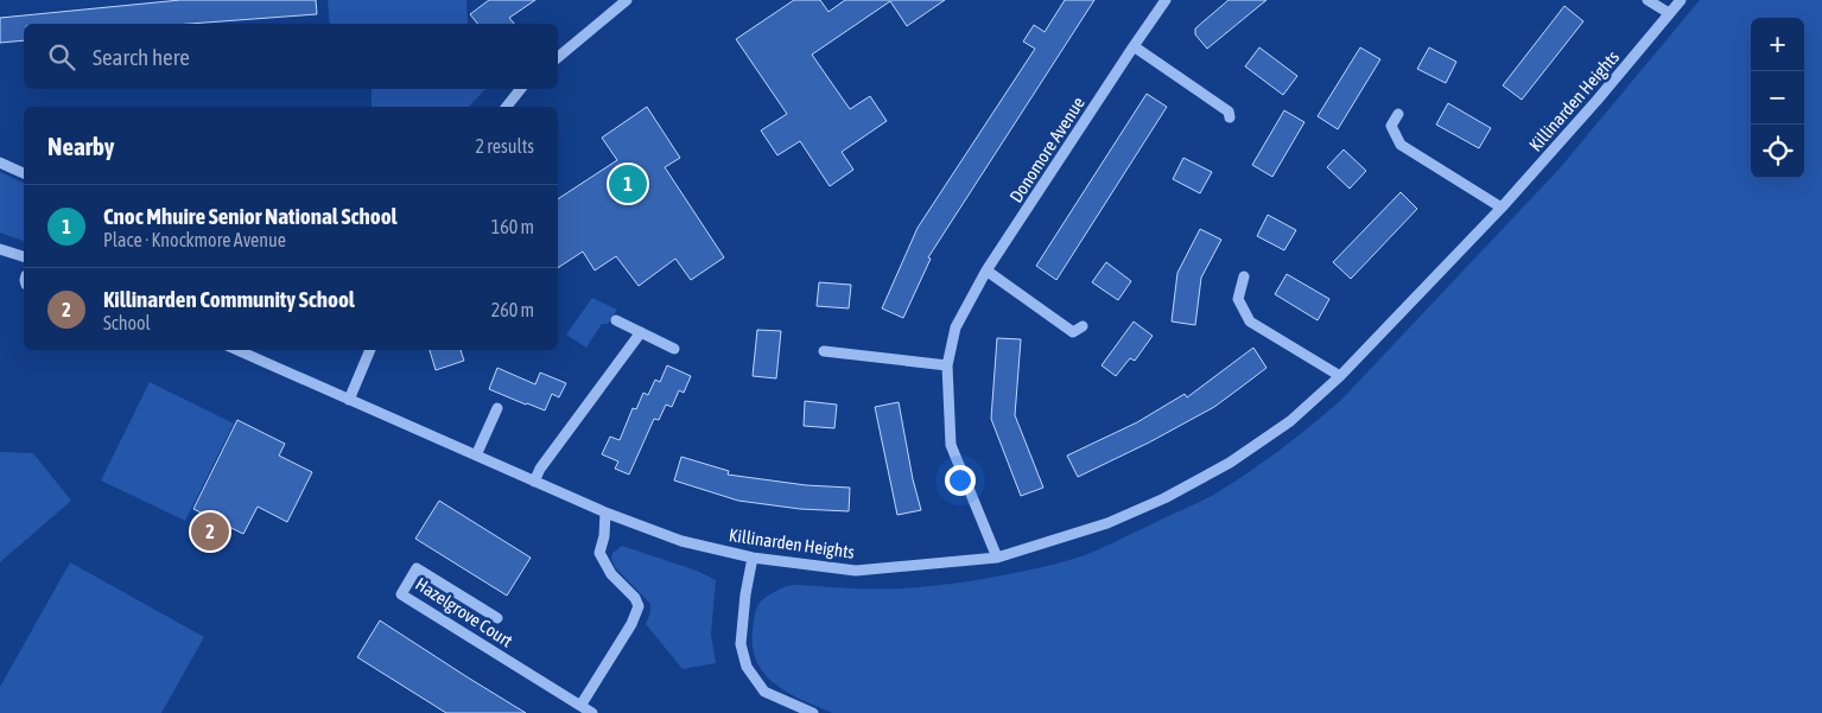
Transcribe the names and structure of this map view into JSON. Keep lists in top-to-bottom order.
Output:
{
  "streets": {
    "street": ["Killinarden Heights", "Donomore Avenue", "Hazelgrove Court"]
  },
  "crossings": [
    ["Killinarden Heights", "Donomore Avenue"]
  ],
  "page": {
    "map_buttons": ["+", "−"],
    "search": "Search here",
    "heading": ["Nearby", "2 results"],
    "pins": ["1", "2"],
    "list": [
      {
        "mark": "1",
        "name": "Cnoc Mhuire Senior National School",
        "note": "Place · Knockmore Avenue",
        "value": "160 m"
      },
      {
        "mark": "2",
        "name": "Killinarden Community School",
        "note": "School",
        "value": "260 m"
      }
    ]
  }
}
